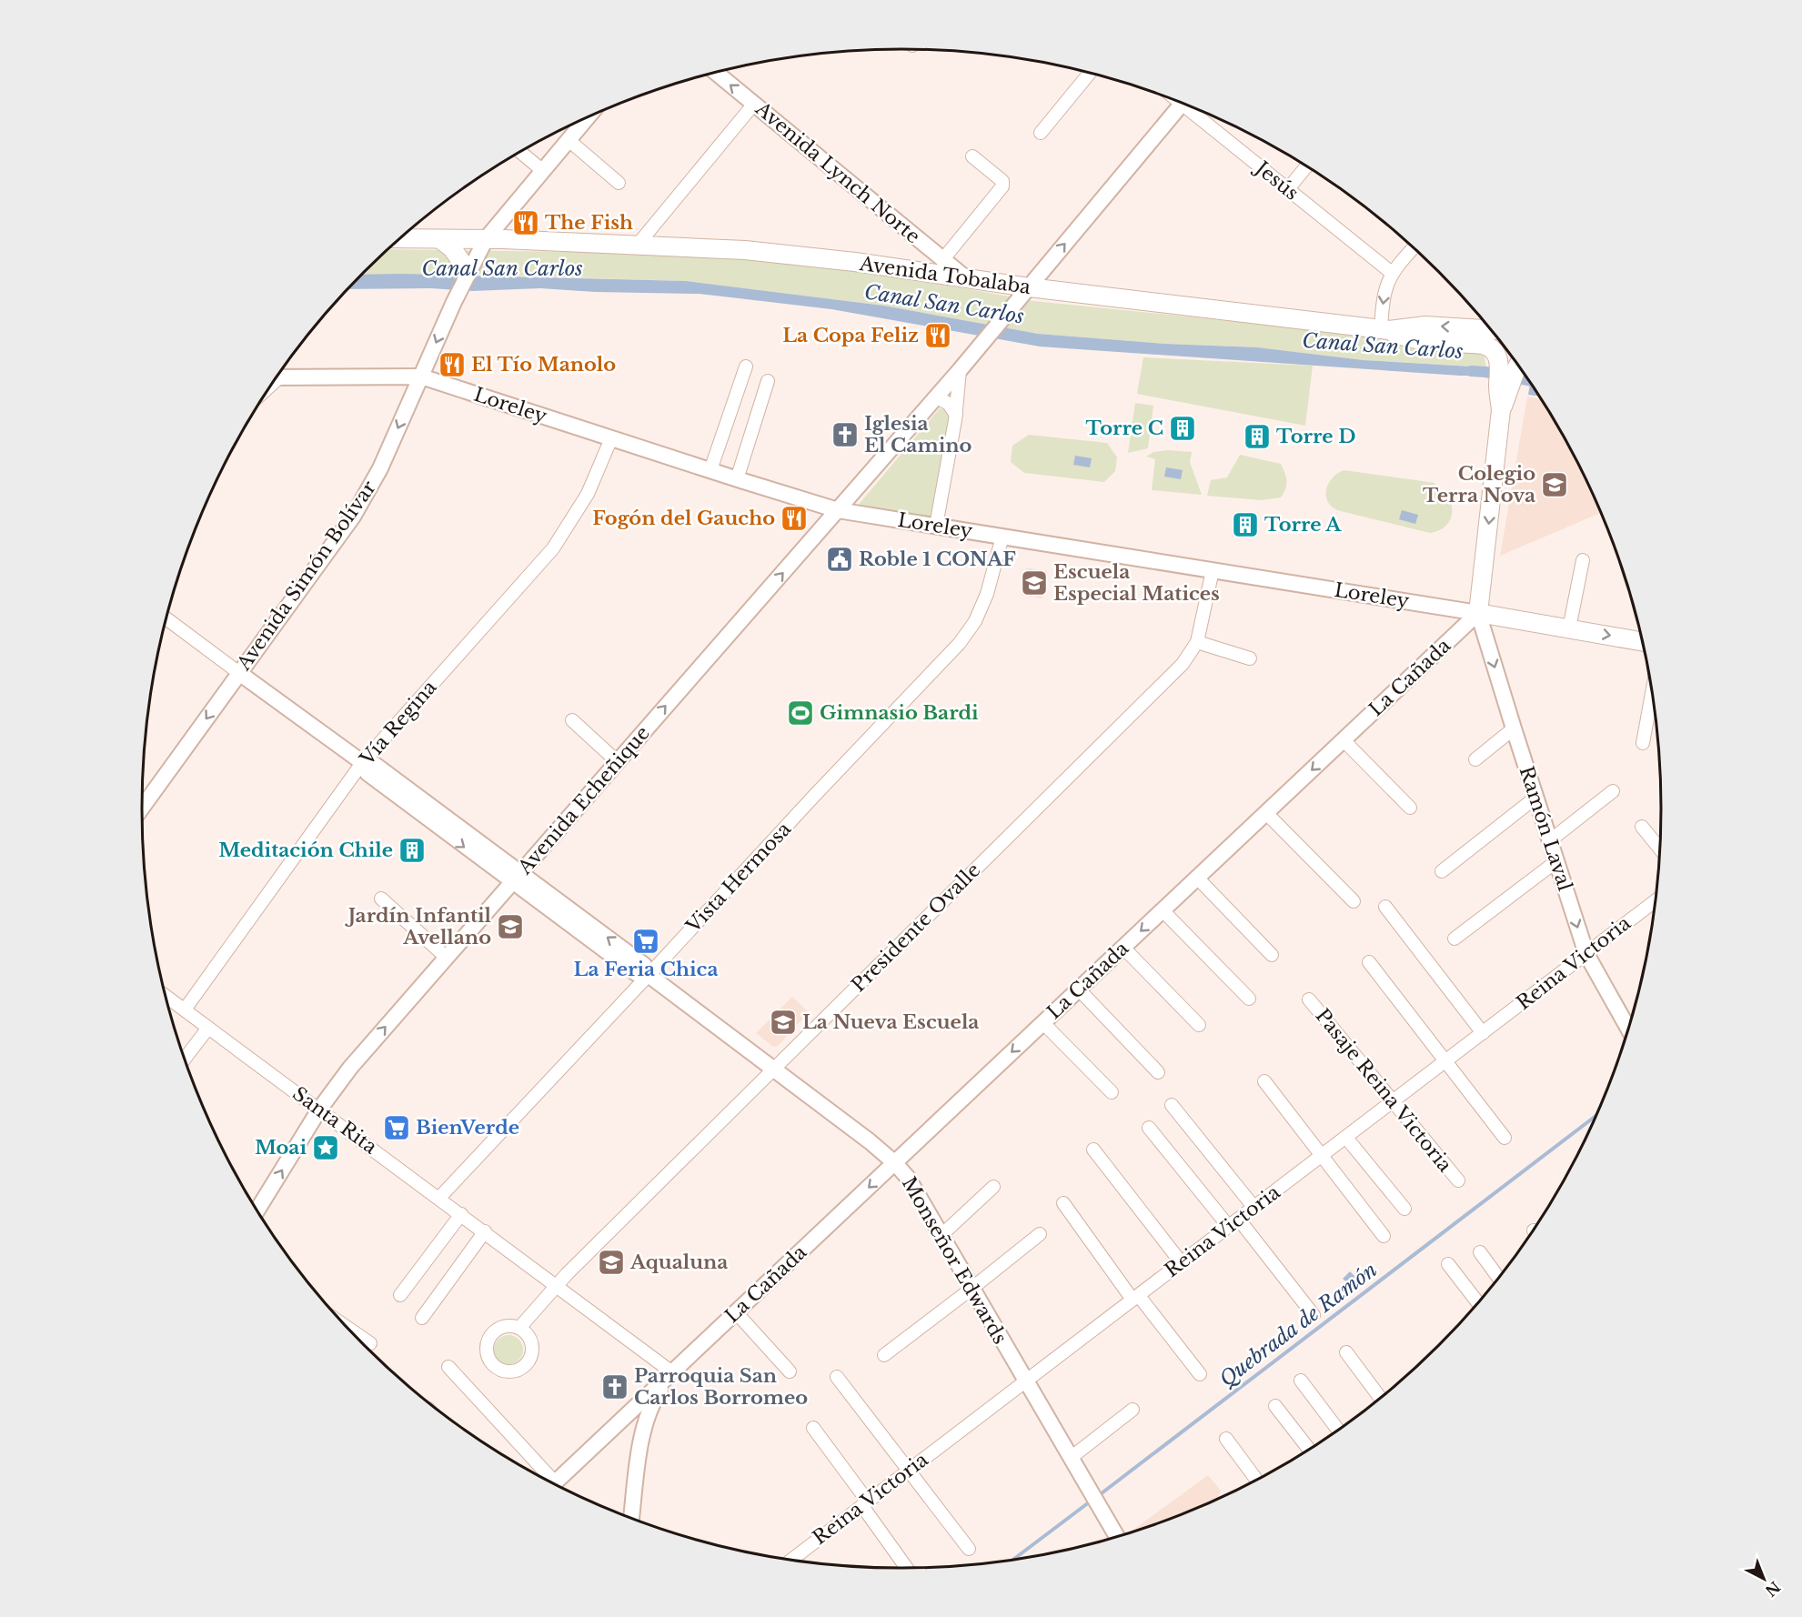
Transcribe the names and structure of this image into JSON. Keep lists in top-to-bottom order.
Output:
{
  "streets": {
    "main road": ["Avenida Tobalaba", "Loreley"],
    "street": [
      "Avenida Lynch Norte",
      "Jesús",
      "Avenida Simón Bolívar",
      "La Cañada",
      "Vía Regina",
      "Avenida Echeñique",
      "Ramón Laval",
      "Vista Hermosa",
      "Presidente Ovalle",
      "Reina Victoria",
      "Pasaje Reina Victoria",
      "Santa Rita",
      "Monseñor Edwards"
    ]
  },
  "crossings": [
    ["Avenida Lynch Norte", "Avenida Tobalaba"],
    ["Avenida Tobalaba", "Avenida Simón Bolívar"],
    ["Avenida Tobalaba", "Avenida Echeñique"],
    ["Loreley", "Avenida Simón Bolívar"],
    ["Loreley", "La Cañada"],
    ["Loreley", "Vía Regina"],
    ["Loreley", "Avenida Echeñique"],
    ["Loreley", "Ramón Laval"],
    ["Loreley", "Vista Hermosa"],
    ["Loreley", "Presidente Ovalle"],
    ["Avenida Simón Bolívar", "Monseñor Edwards"],
    ["La Cañada", "Ramón Laval"],
    ["La Cañada", "Santa Rita"],
    ["La Cañada", "Monseñor Edwards"],
    ["Vía Regina", "Santa Rita"],
    ["Vía Regina", "Monseñor Edwards"],
    ["Avenida Echeñique", "Santa Rita"],
    ["Avenida Echeñique", "Monseñor Edwards"],
    ["Ramón Laval", "Reina Victoria"],
    ["Vista Hermosa", "Santa Rita"],
    ["Vista Hermosa", "Monseñor Edwards"],
    ["Presidente Ovalle", "Santa Rita"],
    ["Presidente Ovalle", "Monseñor Edwards"],
    ["Reina Victoria", "Pasaje Reina Victoria"],
    ["Reina Victoria", "Monseñor Edwards"]
  ],
  "one_way": [
    "Avenida Simón Bolívar",
    "La Cañada",
    "Avenida Echeñique",
    "Ramón Laval"
  ],
  "water": ["Canal San Carlos", "Quebrada de Ramón"],
  "places": {
    "restaurant": [
      "The Fish",
      "La Copa Feliz",
      "El Tío Manolo",
      "Fogón del Gaucho"
    ],
    "building": [
      "Torre C",
      "Torre D",
      "Torre A",
      "Meditación Chile"
    ],
    "church": ["Iglesia El Camino", "Parroquia San Carlos Borromeo"],
    "school or university": [
      "Colegio Terra Nova",
      "Escuela Especial Matices",
      "Jardín Infantil Avellano",
      "La Nueva Escuela",
      "Aqualuna"
    ],
    "public building": ["Roble 1 CONAF"],
    "sports": ["Gimnasio Bardi"],
    "supermarket": ["La Feria Chica", "BienVerde"],
    "place": ["Moai"]
  },
  "north": "bottom right"
}
